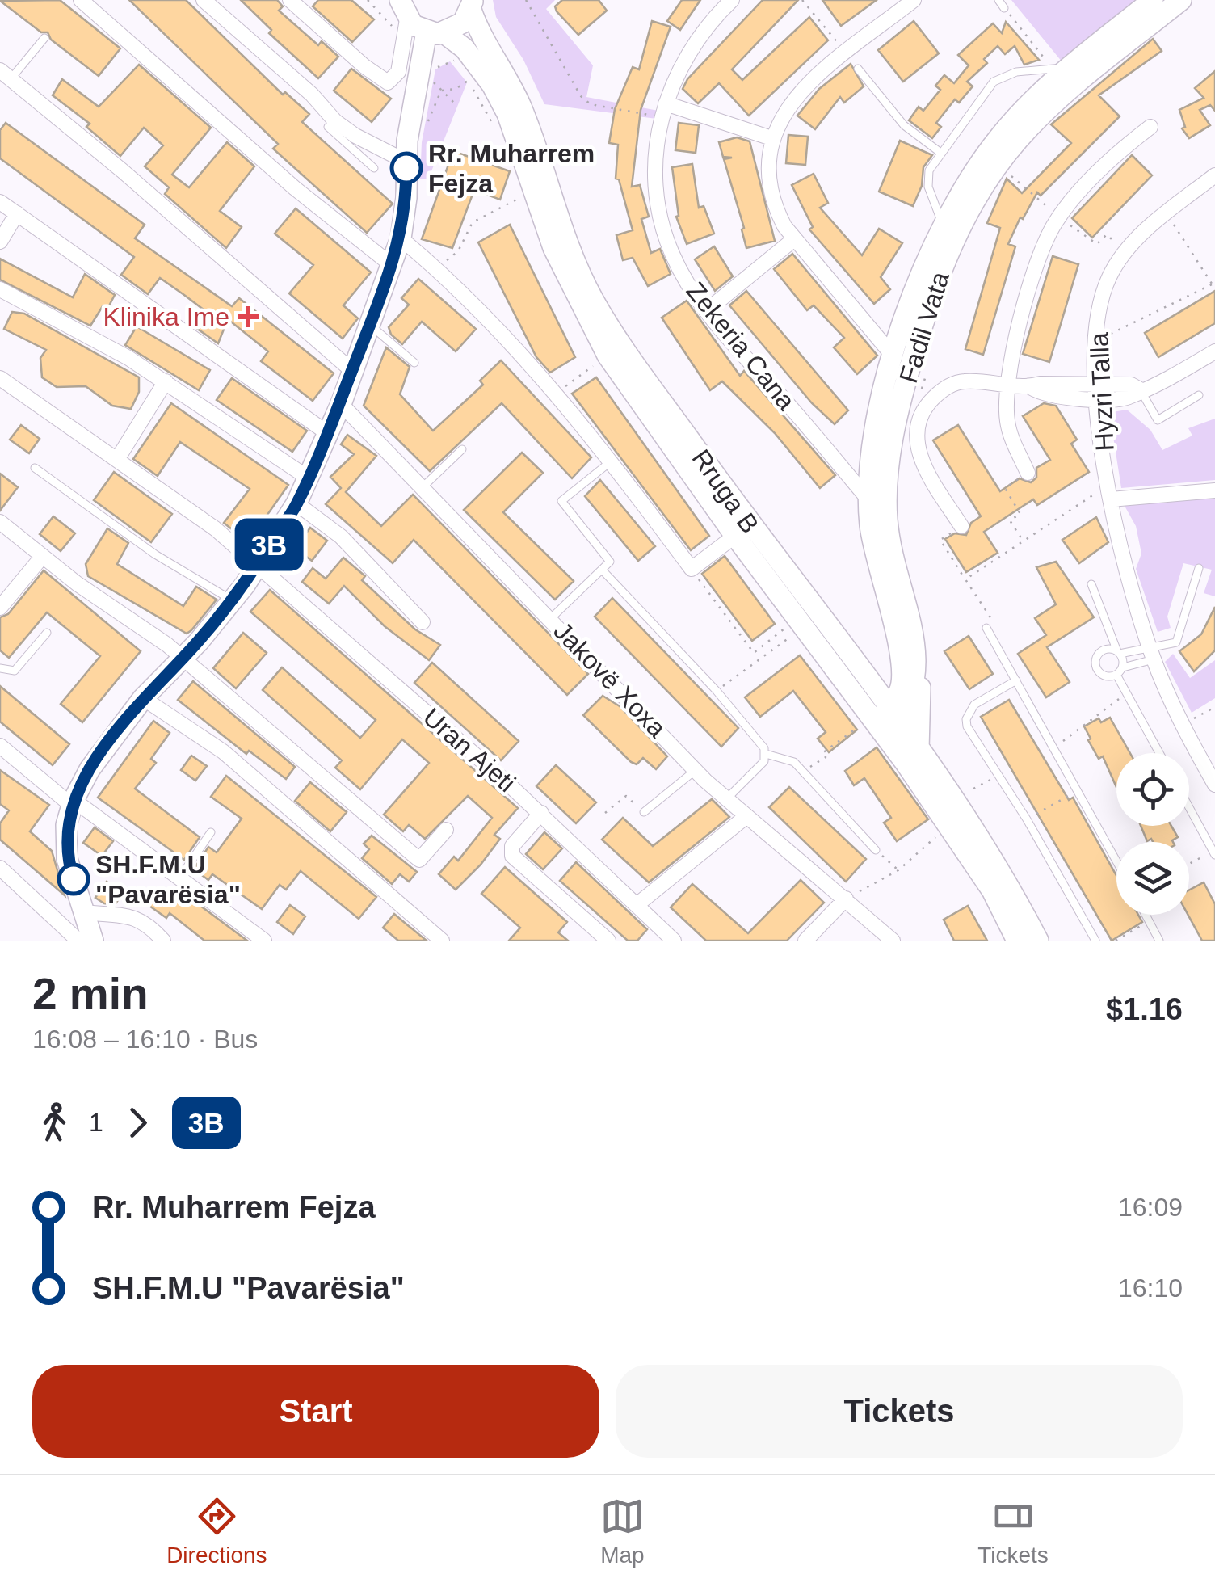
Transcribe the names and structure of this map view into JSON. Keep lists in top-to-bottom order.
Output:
{
  "streets": {
    "main road": ["Fadil Vata", "Rruga B"],
    "street": [
      "Zekeria Cana",
      "Hyzri Talla",
      "Jakovë Xoxa",
      "Uran Ajeti"
    ]
  },
  "crossings": [
    ["Fadil Vata", "Zekeria Cana"],
    ["Fadil Vata", "Rruga B"]
  ],
  "places": {
    "other": ["Rr. Muharrem Fejza", "SH.F.M.U \"Pavarësia\""],
    "health": ["Klinika Ime"]
  },
  "lines": ["bus line 3B"],
  "page": {
    "on_map": "3B",
    "heading": ["2 min", "16:08 – 16:10 · Bus", "$1.16"],
    "legs": ["1", "3B"],
    "list": [
      {
        "name": "Rr. Muharrem Fejza",
        "value": "16:09"
      },
      {
        "name": "SH.F.M.U \"Pavarësia\"",
        "value": "16:10"
      }
    ],
    "buttons": ["Start", "Tickets"],
    "tabs": ["Directions", "Map", "Tickets"]
  }
}
